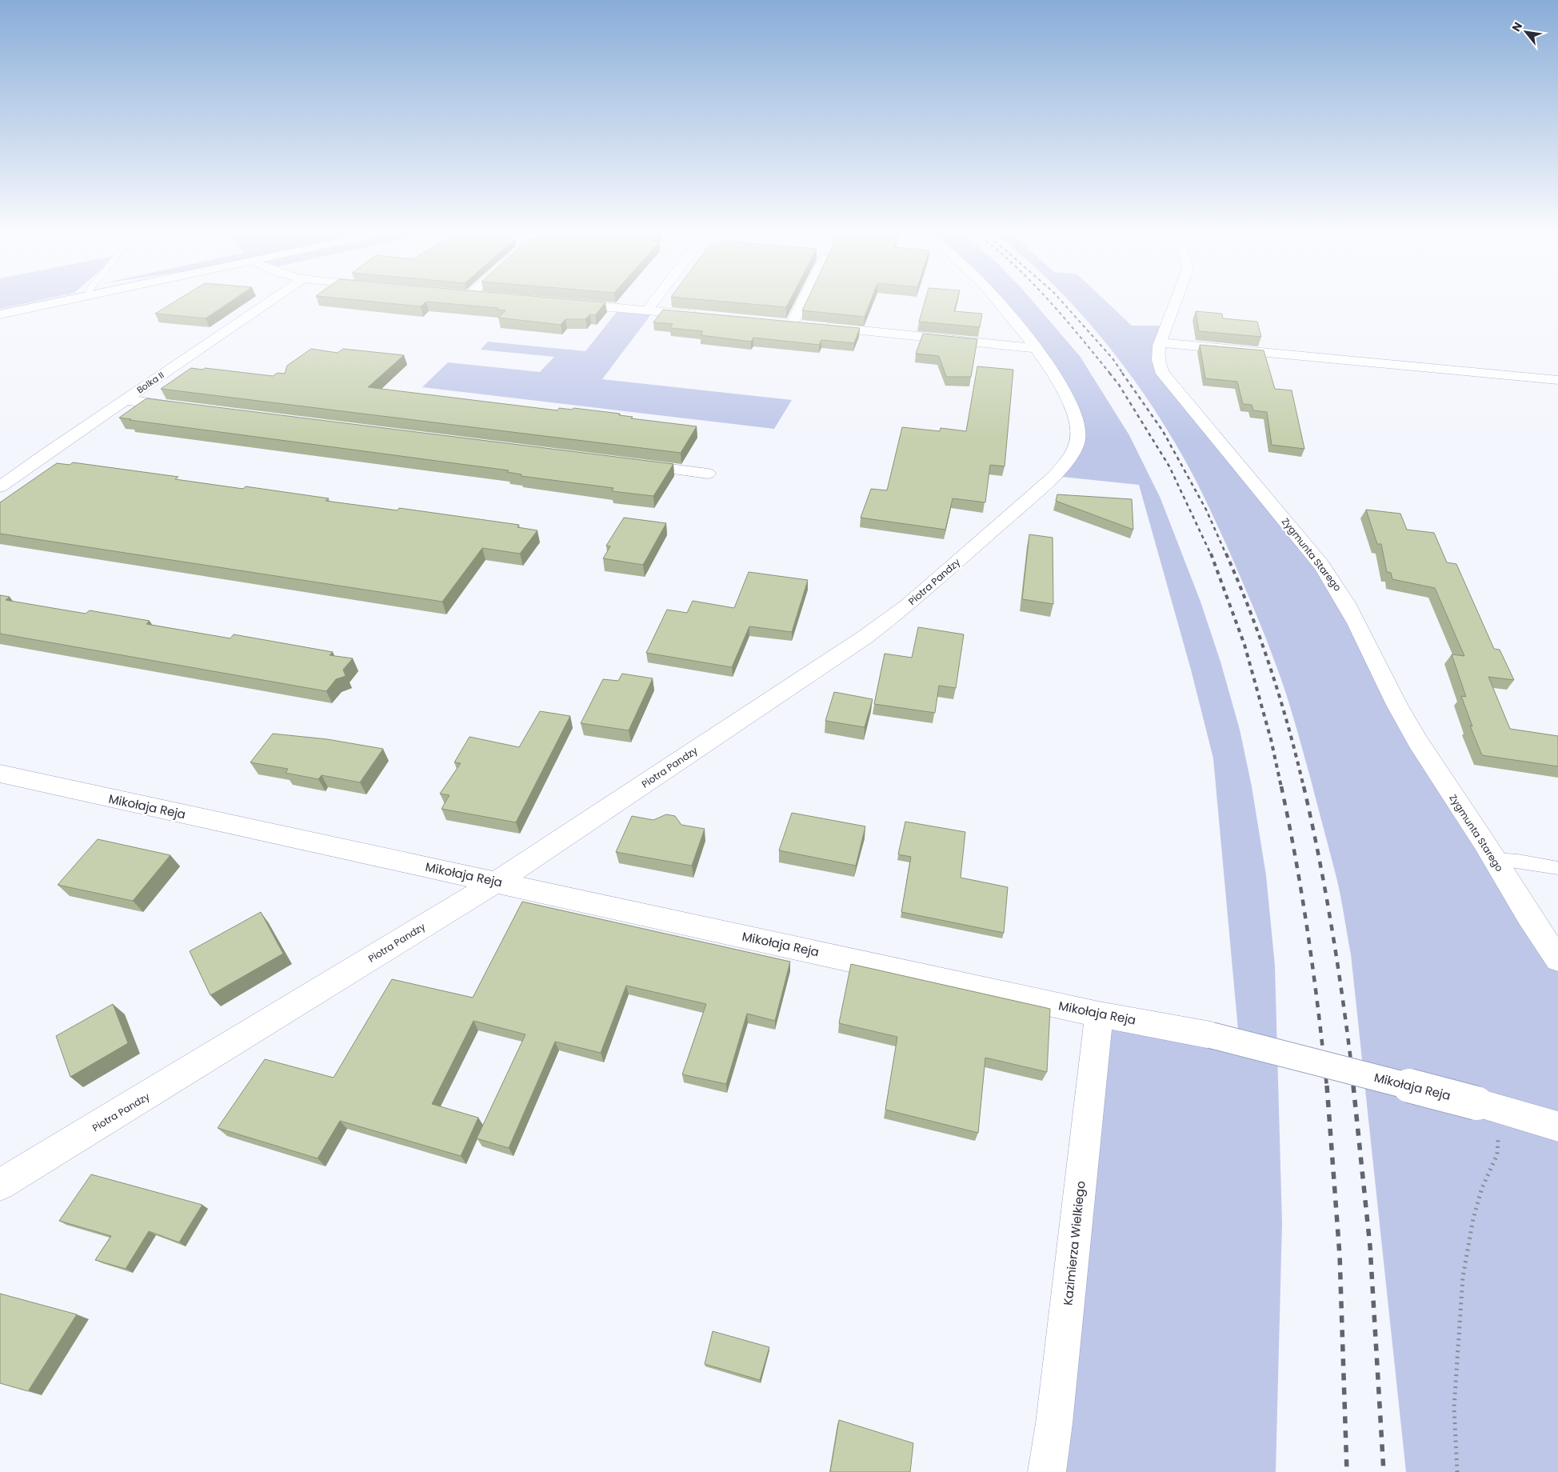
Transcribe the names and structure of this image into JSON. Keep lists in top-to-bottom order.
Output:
{
  "streets": {
    "street": [
      "Bolka II",
      "Zygmunta Starego",
      "Piotra Pandzy",
      "Mikołaja Reja",
      "Kazimierza Wielkiego"
    ]
  },
  "crossings": [
    ["Piotra Pandzy", "Mikołaja Reja"],
    ["Mikołaja Reja", "Kazimierza Wielkiego"]
  ],
  "north": "top left"
}
